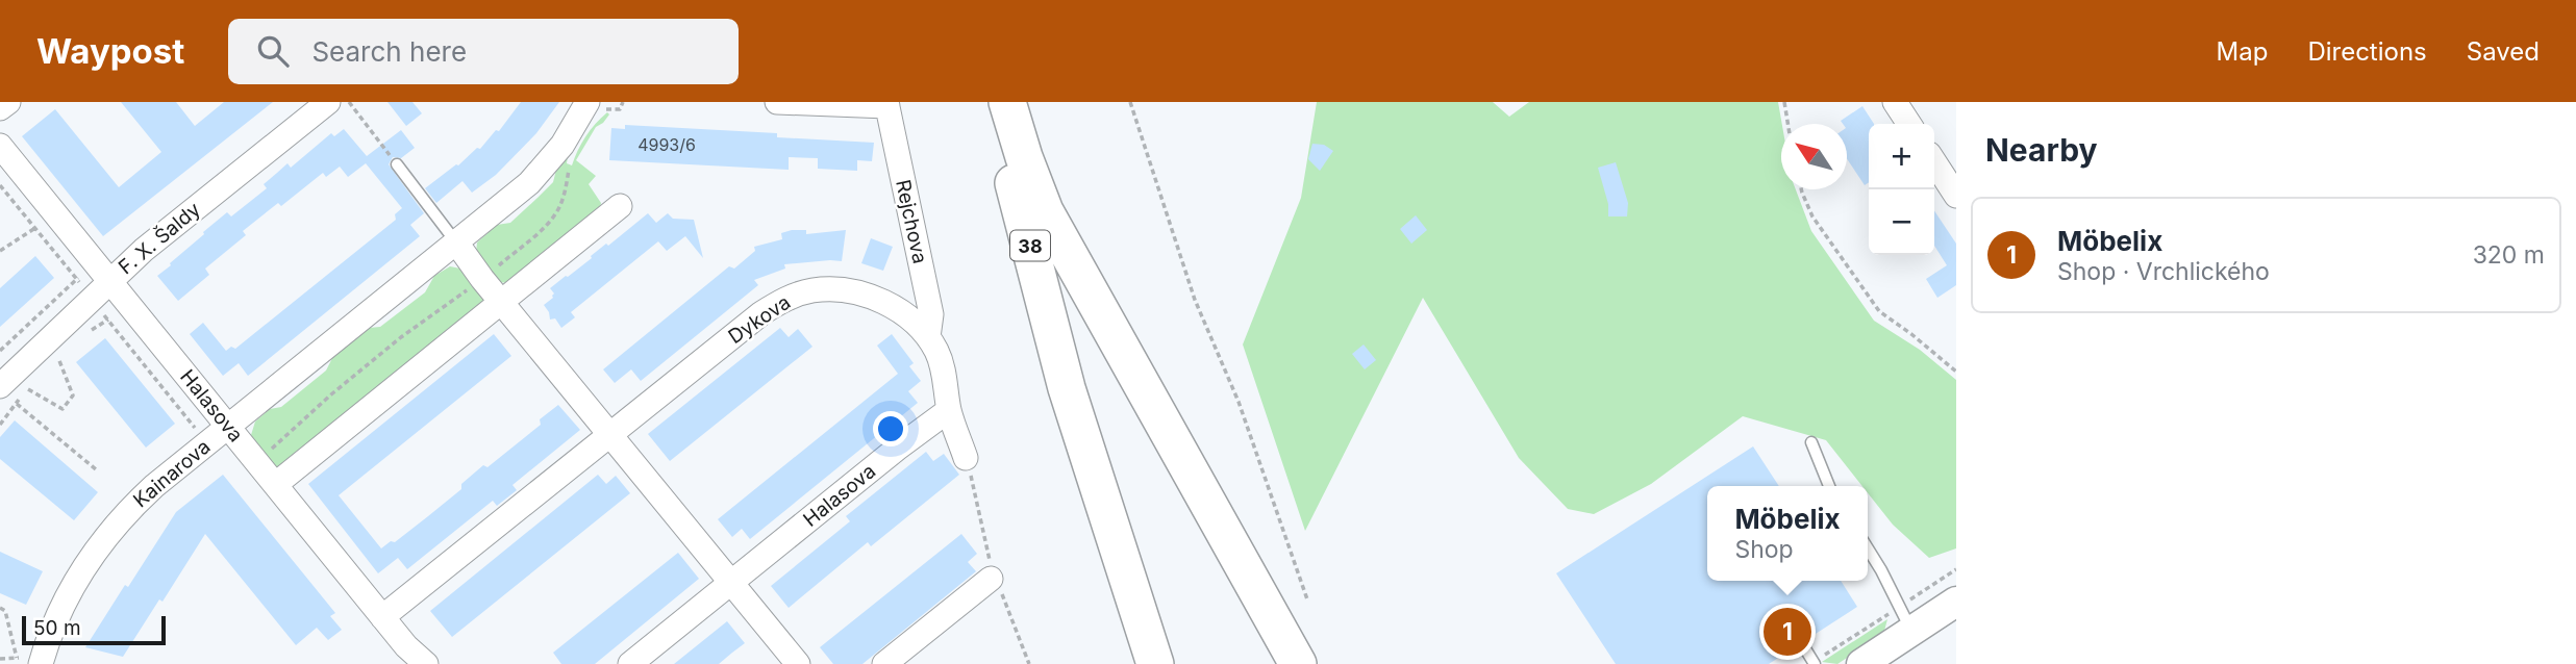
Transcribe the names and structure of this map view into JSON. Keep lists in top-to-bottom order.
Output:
{
  "streets": {
    "main road": ["38"],
    "street": [
      "Rejchova",
      "F. X. Šaldy",
      "Dykova",
      "Halasova",
      "Kainarova"
    ]
  },
  "crossings": [
    ["Rejchova", "Dykova"],
    ["F. X. Šaldy", "Halasova"],
    ["Dykova", "Halasova"],
    ["Halasova", "Kainarova"]
  ],
  "house_numbers": ["4993/6"],
  "scale_bar": "50 m",
  "north": "top left",
  "page": {
    "header": "Waypost",
    "search": "Search here",
    "nav": ["Map", "Directions", "Saved"],
    "heading": "Nearby",
    "map_buttons": ["+", "−"],
    "list": [
      {
        "mark": "1",
        "name": "Möbelix",
        "note": "Shop · Vrchlického",
        "value": "320 m"
      }
    ],
    "popup": ["Möbelix", "Shop"],
    "pins": "1",
    "scale": "50 m"
  }
}
